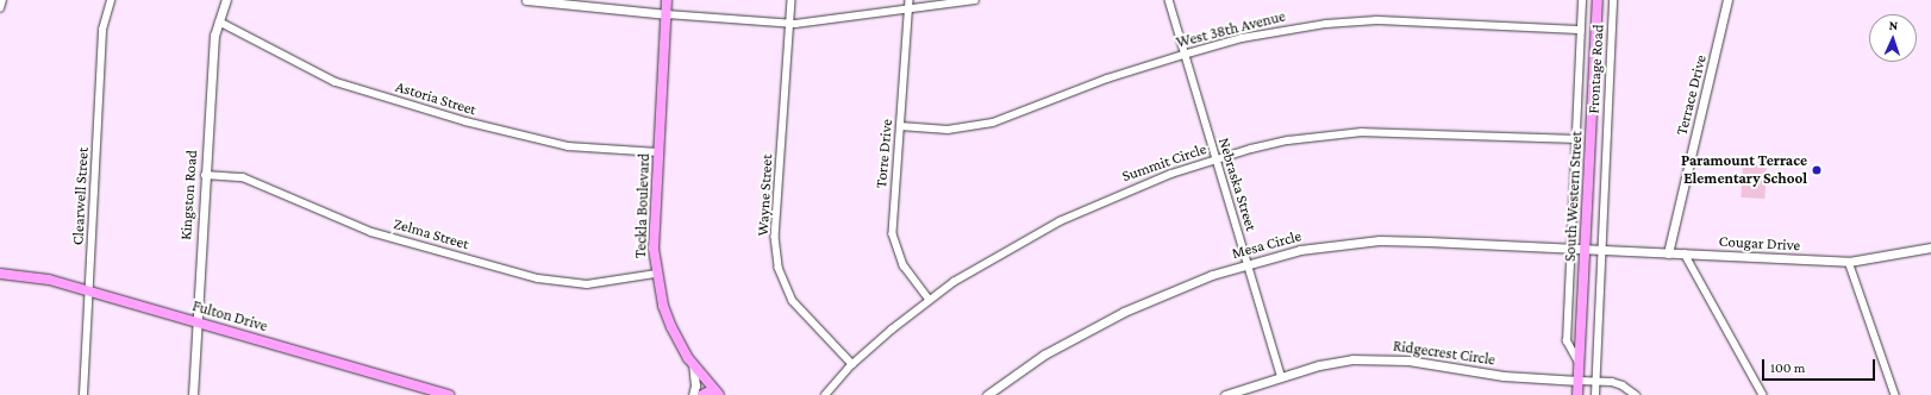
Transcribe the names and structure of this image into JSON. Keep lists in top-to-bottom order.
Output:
{
  "streets": {
    "main road": ["South Western Street", "Teckla Boulevard", "Fulton Drive"],
    "street": [
      "West 38th Avenue",
      "Frontage Road",
      "Terrace Drive",
      "Astoria Street",
      "Torre Drive",
      "Summit Circle",
      "Nebraska Street",
      "Kingston Road",
      "Wayne Street",
      "Clearwell Street",
      "Zelma Street",
      "Cougar Drive",
      "Mesa Circle",
      "Ridgecrest Circle"
    ]
  },
  "crossings": [
    ["West 38th Avenue", "Torre Drive"],
    ["West 38th Avenue", "Nebraska Street"],
    ["Frontage Road", "Cougar Drive"],
    ["Terrace Drive", "Cougar Drive"],
    ["Astoria Street", "Kingston Road"],
    ["Astoria Street", "Teckla Boulevard"],
    ["Torre Drive", "Summit Circle"],
    ["Summit Circle", "Nebraska Street"],
    ["Summit Circle", "Wayne Street"],
    ["Nebraska Street", "Mesa Circle"],
    ["Nebraska Street", "Ridgecrest Circle"],
    ["Kingston Road", "Zelma Street"],
    ["Kingston Road", "Fulton Drive"],
    ["Clearwell Street", "Fulton Drive"],
    ["South Western Street", "Cougar Drive"],
    ["South Western Street", "Mesa Circle"],
    ["South Western Street", "Ridgecrest Circle"],
    ["Teckla Boulevard", "Zelma Street"],
    ["Cougar Drive", "Mesa Circle"]
  ],
  "places": ["Paramount Terrace Elementary School"],
  "scale_bar": "100 m",
  "north": "top"
}
